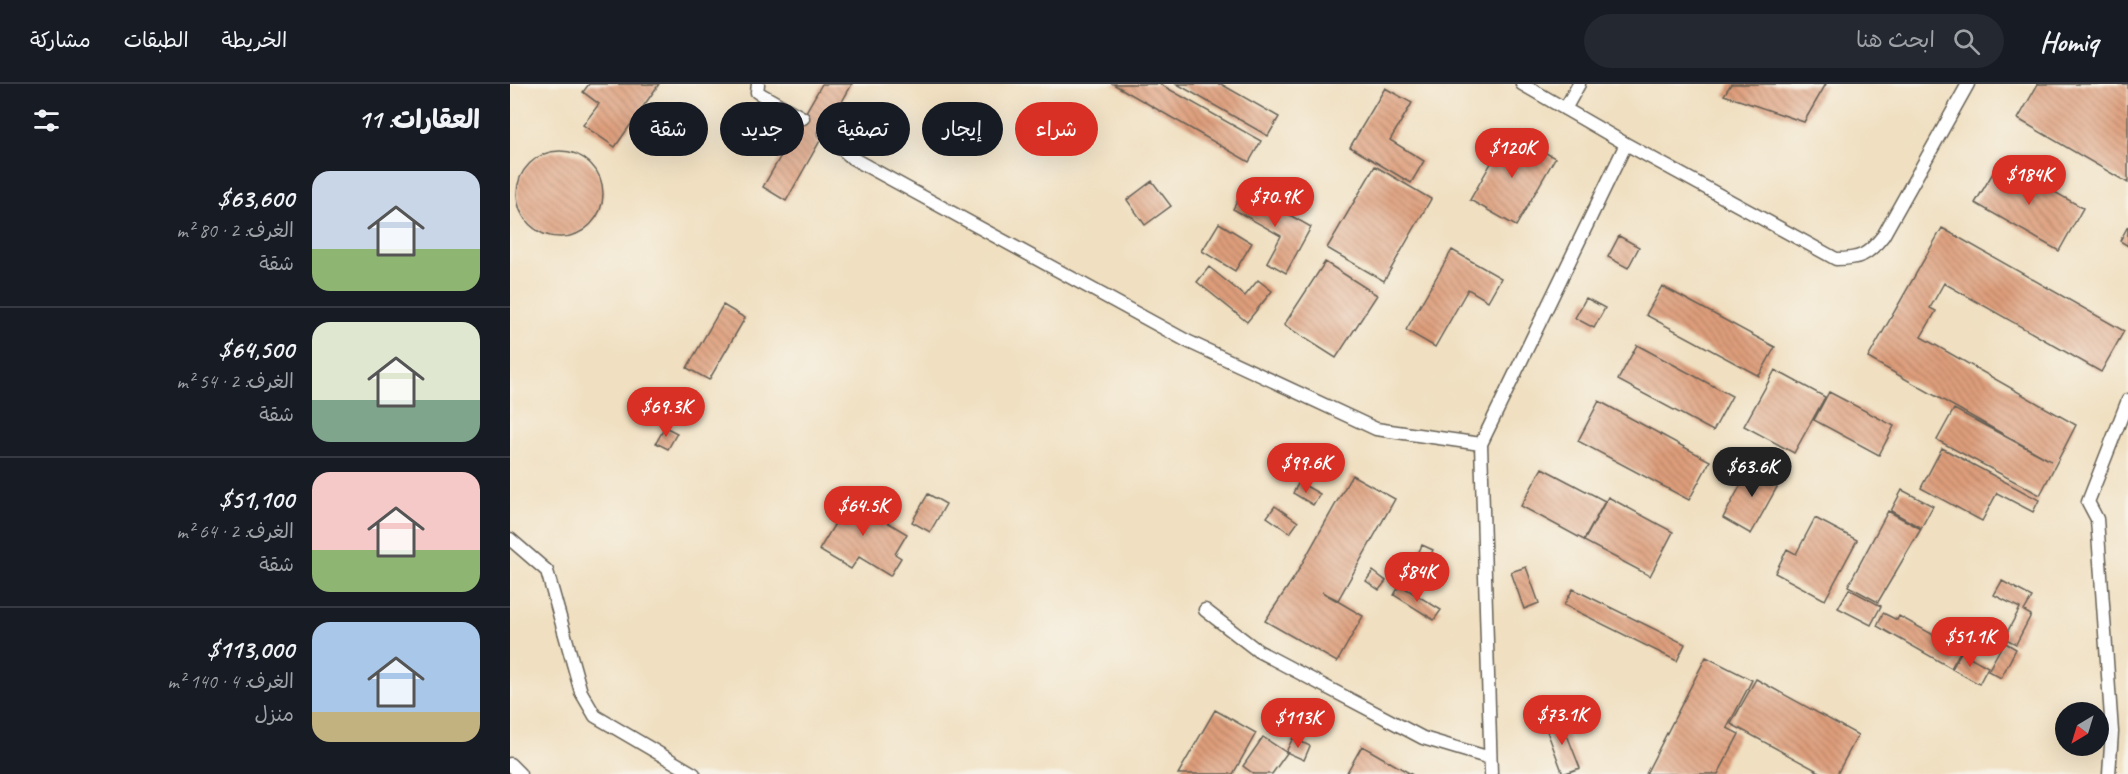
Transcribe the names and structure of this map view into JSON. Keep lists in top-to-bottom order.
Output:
{
  "north": "bottom left",
  "page": {
    "header": "Homiq",
    "search": "ابحث هنا",
    "nav": ["الخريطة", "الطبقات", "مشاركة"],
    "heading": "العقارات: 11",
    "chip": [
      "شراء",
      "إيجار",
      "تصفية",
      "جديد",
      "شقة"
    ],
    "price": [
      "$120K",
      "$184K",
      "$70.9K",
      "$69.3K",
      "$99.6K",
      "$63.6K",
      "$64.5K",
      "$84K",
      "$51.1K",
      "$73.1K",
      "$113K"
    ],
    "list": [
      {
        "name": "$63,600",
        "note": "الغرف: 2 · 80 m² · شقة"
      },
      {
        "name": "$64,500",
        "note": "الغرف: 2 · 54 m² · شقة"
      },
      {
        "name": "$51,100",
        "note": "الغرف: 2 · 64 m² · شقة"
      },
      {
        "name": "$113,000",
        "note": "الغرف: 4 · 140 m² · منزل"
      }
    ]
  }
}
